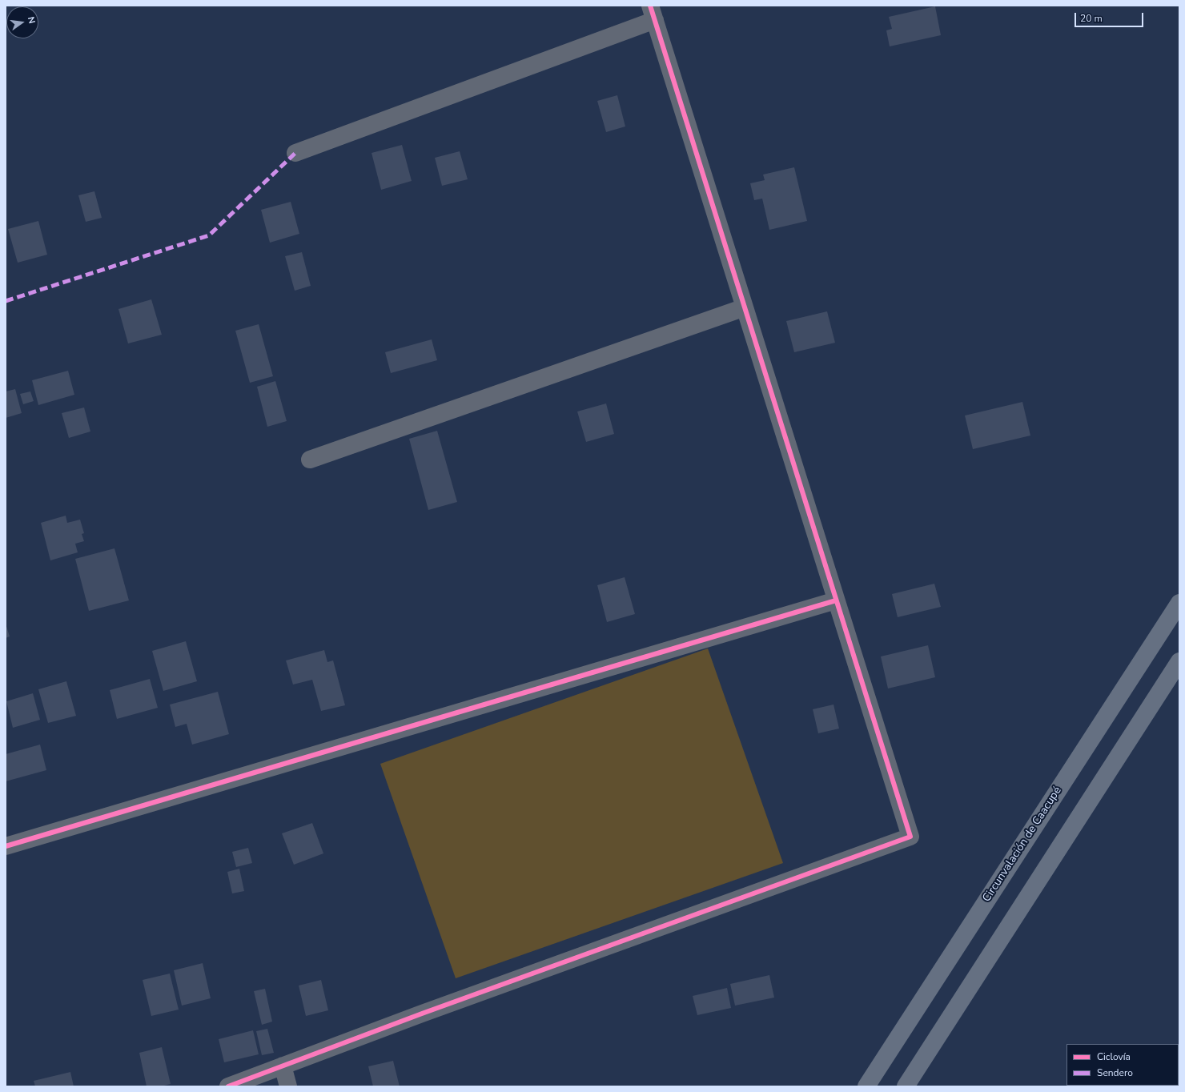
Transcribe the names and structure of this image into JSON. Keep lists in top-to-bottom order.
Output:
{
  "streets": {
    "highway": ["Circunvalación de Caacupé"]
  },
  "legend": ["Ciclovía", "Sendero"],
  "scale_bar": "20 m",
  "north": "right"
}
